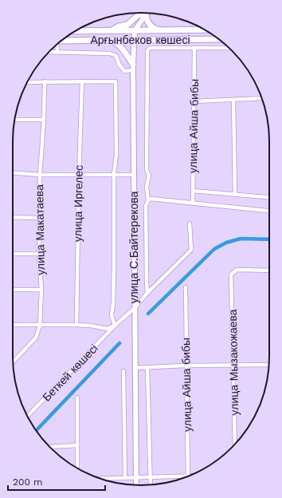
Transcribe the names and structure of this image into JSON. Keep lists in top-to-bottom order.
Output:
{
  "streets": {
    "main road": ["Арғынбеков көшесі", "улица С.Байтерекова"],
    "street": [
      "улица Айша бибы",
      "улица Иргелес",
      "улица Макатаева",
      "улица Мызакожаева",
      "Беткей көшесі"
    ]
  },
  "crossings": [
    ["Арғынбеков көшесі", "улица С.Байтерекова"],
    ["улица С.Байтерекова", "Беткей көшесі"]
  ],
  "scale_bar": "200 m"
}
